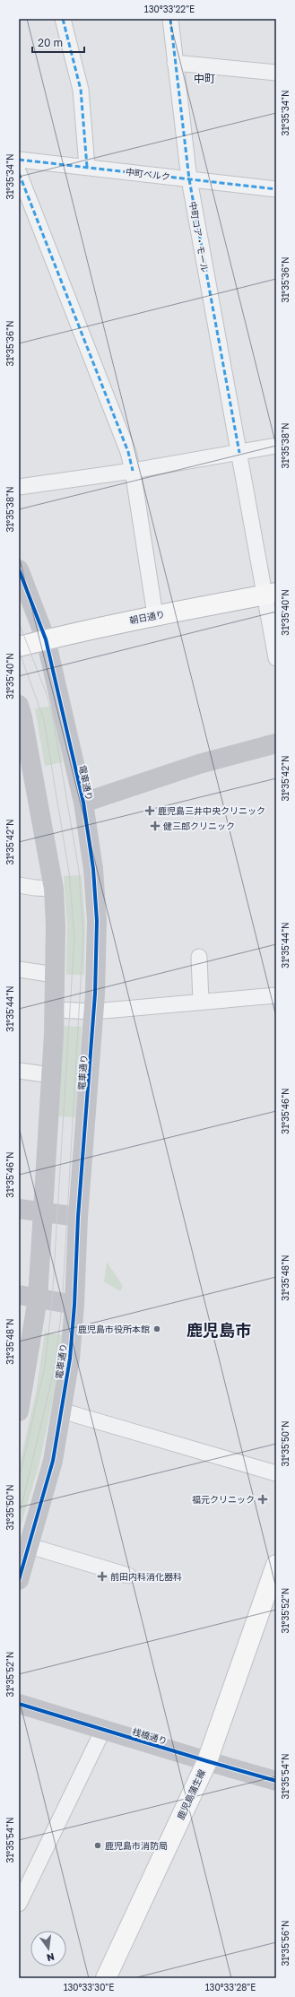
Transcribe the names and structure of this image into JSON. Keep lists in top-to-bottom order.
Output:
{
  "streets": {
    "main road": ["朝日通り", "鹿児島蒲生線"],
    "street": [
      "中町ベルク",
      "中町コア・モール",
      "電車通り",
      "桟橋通り"
    ]
  },
  "crossings": [
    ["中町ベルク", "中町コア・モール"],
    ["中町コア・モール", "朝日通り"],
    ["朝日通り", "電車通り"],
    ["桟橋通り", "鹿児島蒲生線"]
  ],
  "districts": ["中町", "鹿児島市"],
  "places": {
    "health": [
      "鹿児島三井中央クリニック",
      "健三郎クリニック",
      "福元クリニック",
      "前田内科消化器科"
    ],
    "other": ["鹿児島市役所本館", "鹿児島市消防局"]
  },
  "scale_bar": "20 m",
  "north": "bottom",
  "coordinates": [
    "130°33'22\"E",
    "31°35'34\"N",
    "31°35'36\"N",
    "31°35'38\"N",
    "31°35'40\"N",
    "31°35'42\"N",
    "31°35'44\"N",
    "31°35'46\"N",
    "31°35'48\"N",
    "31°35'50\"N",
    "31°35'52\"N",
    "31°35'54\"N",
    "31°35'56\"N",
    "130°33'30\"E",
    "130°33'28\"E"
  ]
}
